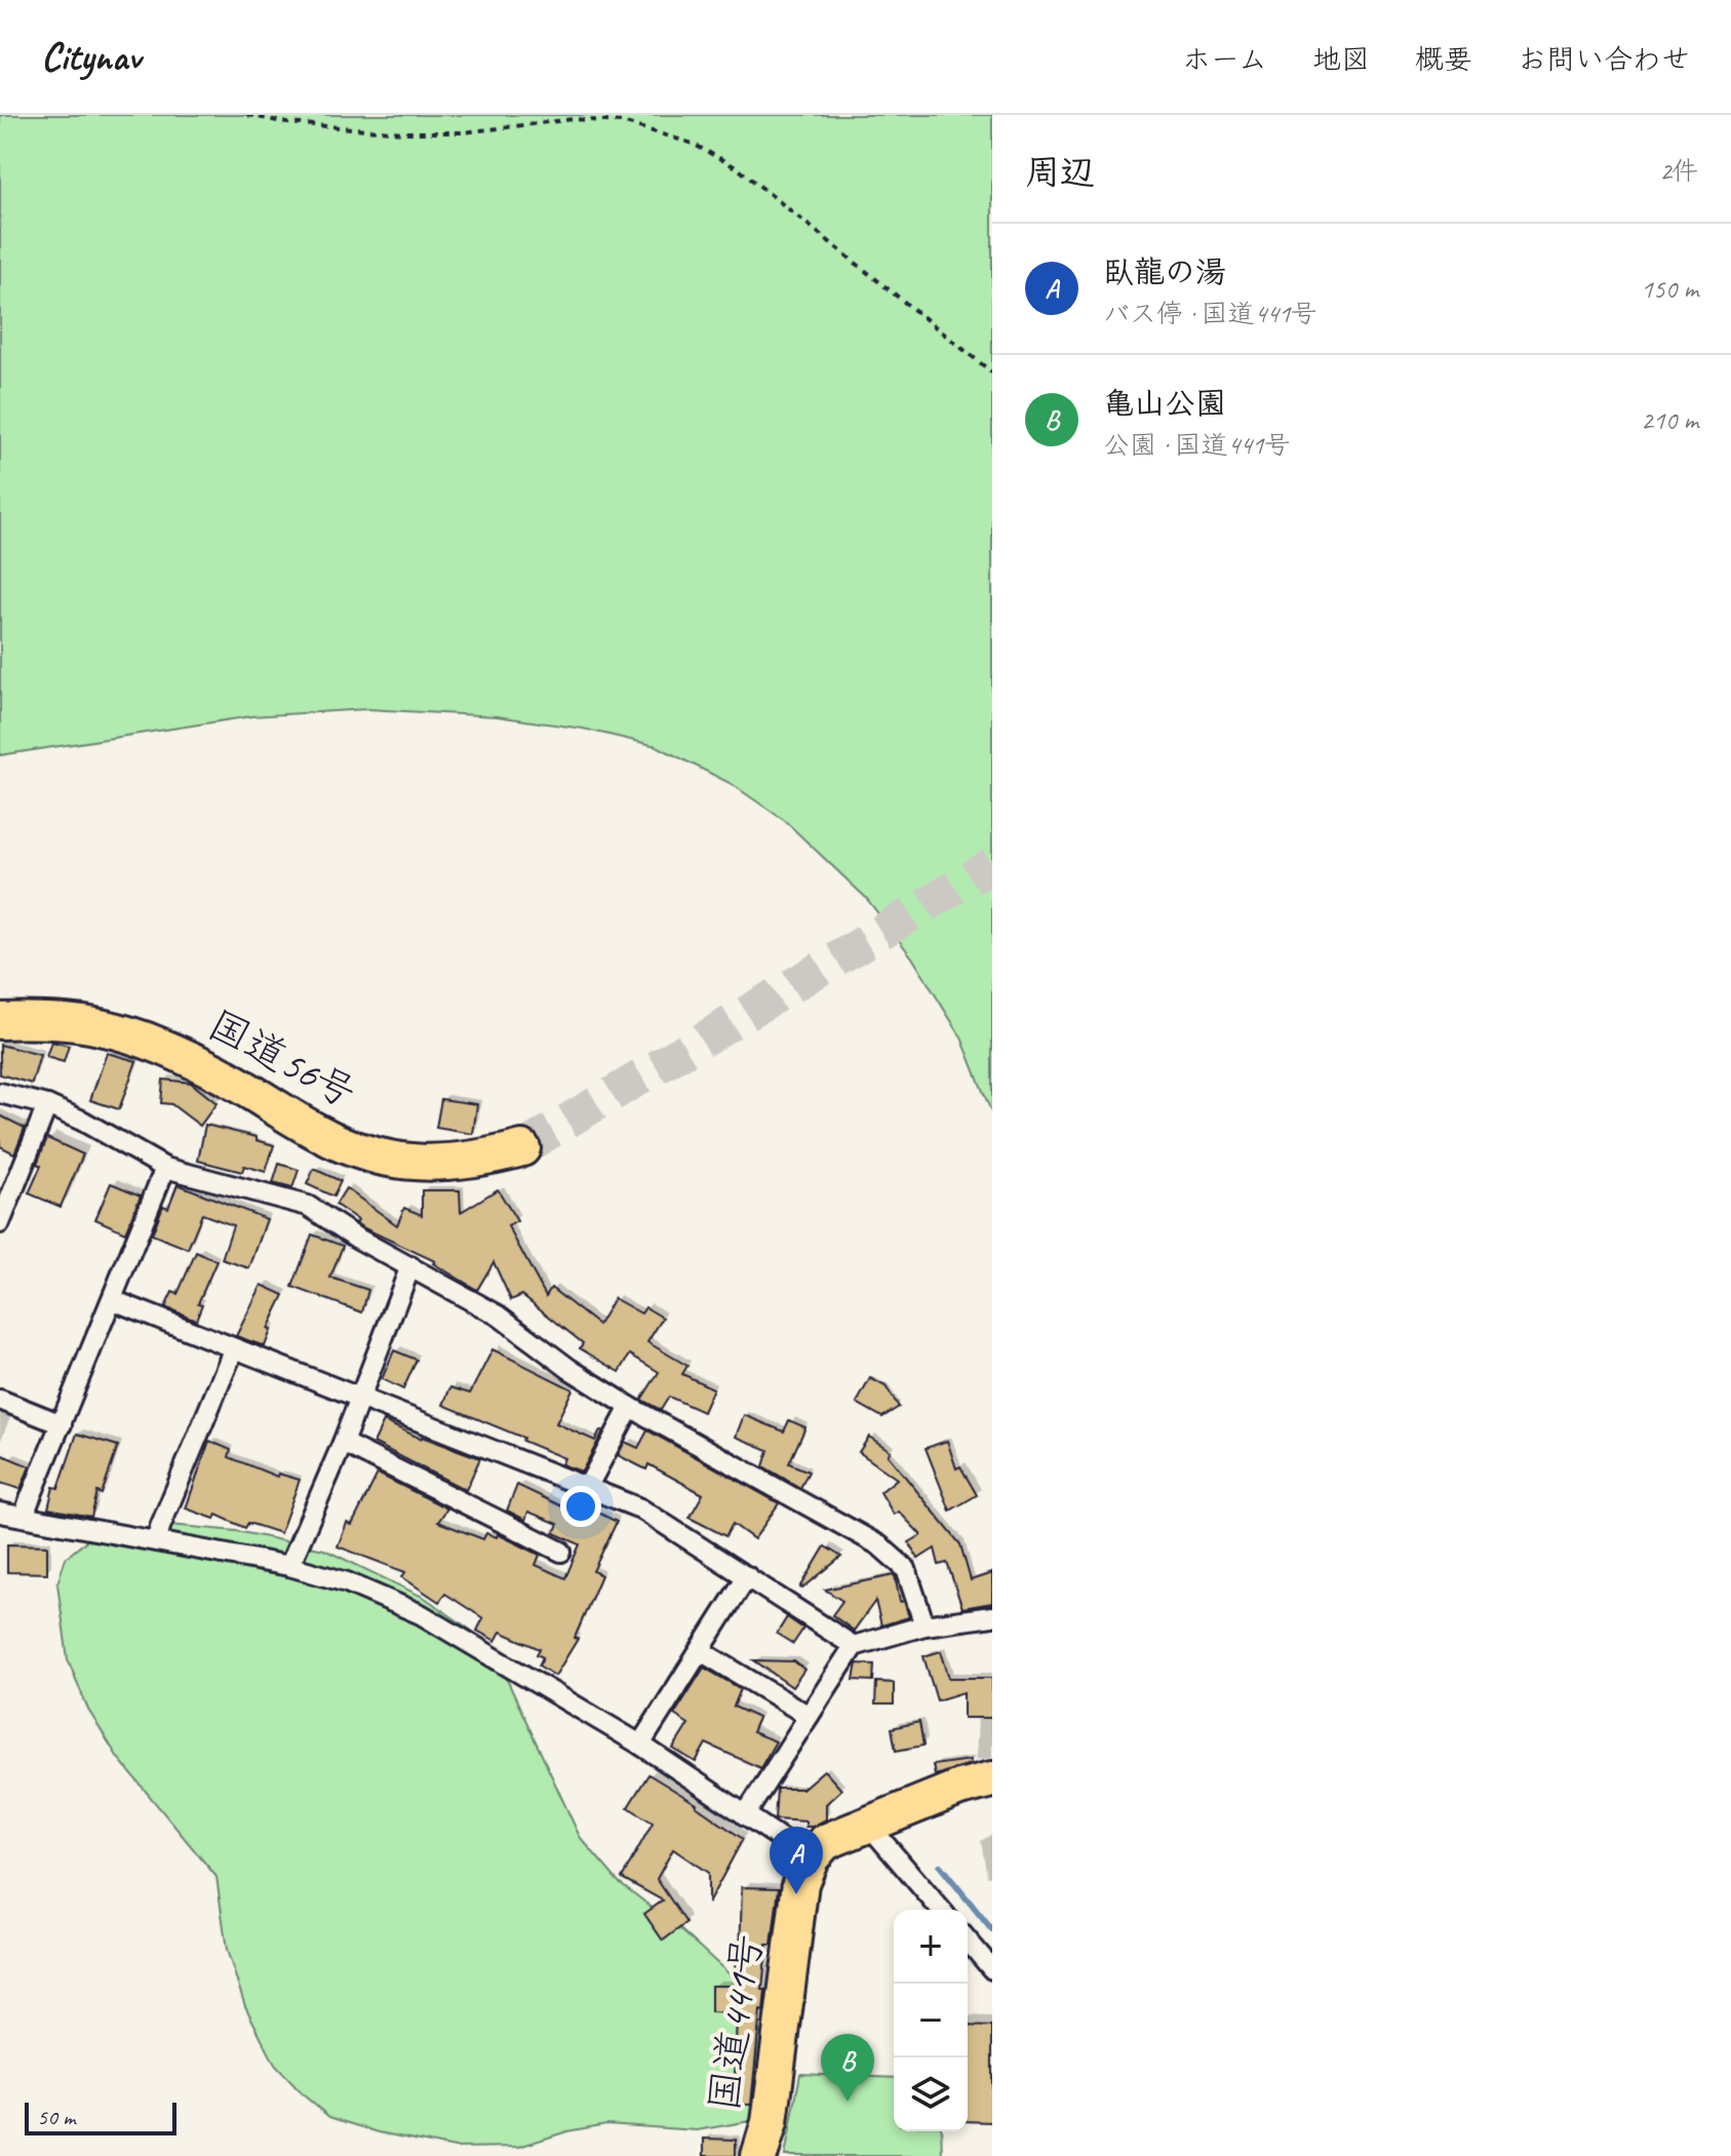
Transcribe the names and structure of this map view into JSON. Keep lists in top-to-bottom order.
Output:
{
  "streets": {
    "highway": ["国道56号", "国道441号"]
  },
  "scale_bar": "50 m",
  "page": {
    "header": "Citynav",
    "nav": [
      "ホーム",
      "地図",
      "概要",
      "お問い合わせ"
    ],
    "heading": ["周辺", "2件"],
    "list": [
      {
        "mark": "A",
        "name": "臥龍の湯",
        "note": "バス停 · 国道441号",
        "value": "150 m"
      },
      {
        "mark": "B",
        "name": "亀山公園",
        "note": "公園 · 国道441号",
        "value": "210 m"
      }
    ],
    "pins": ["A", "B"],
    "map_buttons": ["+", "−"],
    "scale": "50 m"
  }
}
